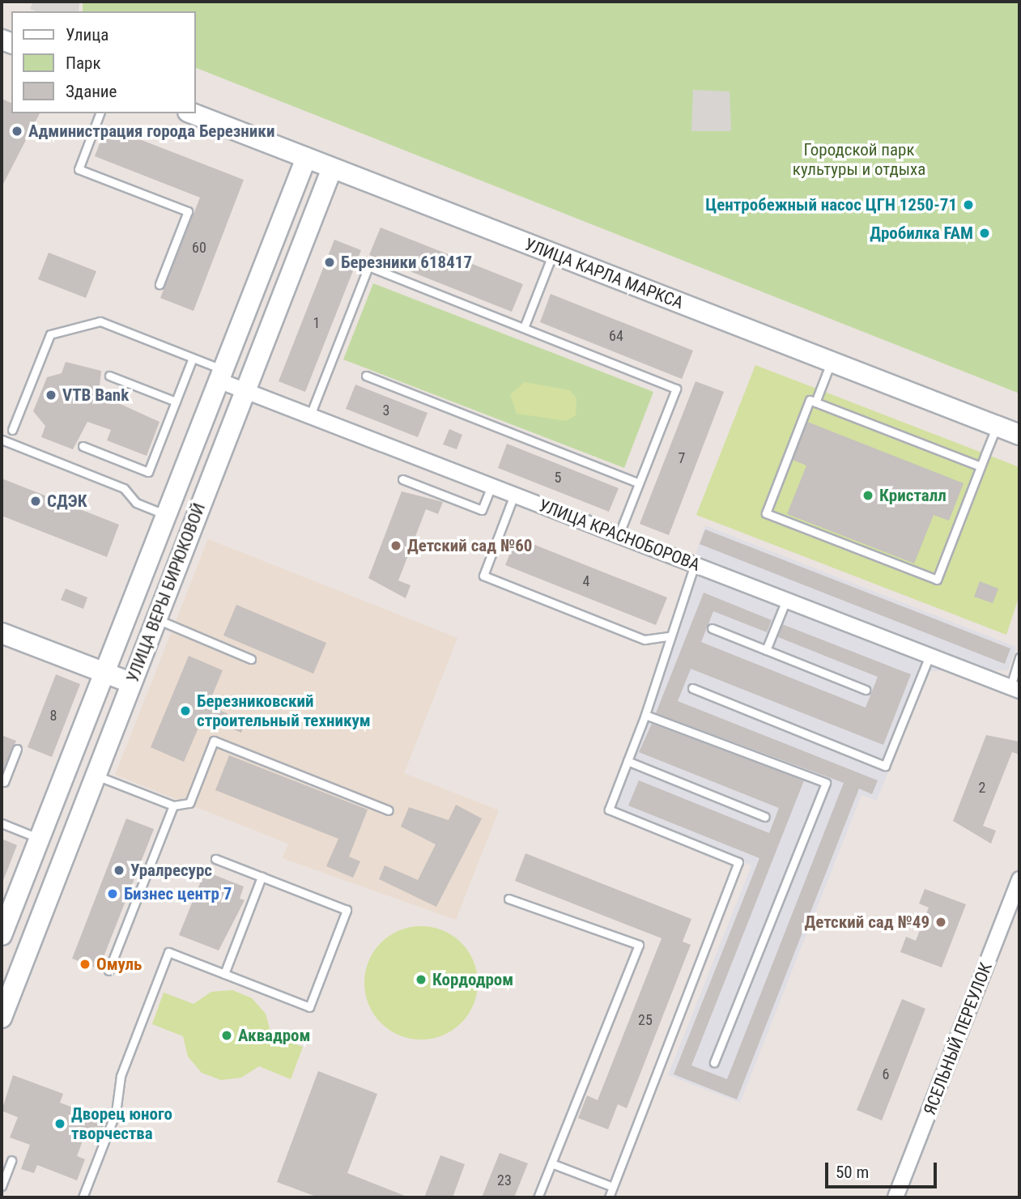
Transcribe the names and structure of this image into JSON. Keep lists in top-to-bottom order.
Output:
{
  "streets": {
    "street": [
      "УЛИЦА КАРЛА МАРКСА",
      "УЛИЦА КРАСНОБОРОВА",
      "УЛИЦА ВЕРЫ БИРЮКОВОЙ",
      "ЯСЕЛЬНЫЙ ПЕРЕУЛОК"
    ]
  },
  "crossings": [
    ["УЛИЦА КАРЛА МАРКСА", "УЛИЦА ВЕРЫ БИРЮКОВОЙ"],
    ["УЛИЦА КРАСНОБОРОВА", "УЛИЦА ВЕРЫ БИРЮКОВОЙ"]
  ],
  "parks": ["Городской парк культуры и отдыха"],
  "places": [
    "Администрация города Березники",
    "Центробежный насос ЦГН 1250-71",
    "Дробилка FAM",
    "Березники 618417",
    "VTB Bank",
    "Кристалл",
    "СДЭК",
    "Детский сад №60",
    "Березниковский строительный техникум",
    "Уралресурс",
    "Бизнес центр 7",
    "Детский сад №49",
    "Омуль",
    "Кордодром",
    "Аквадром",
    "Дворец юного творчества"
  ],
  "house_numbers": [
    "60",
    "1",
    "64",
    "3",
    "7",
    "5",
    "4",
    "8",
    "2",
    "25",
    "6",
    "23"
  ],
  "legend": ["Улица", "Парк", "Здание"],
  "scale_bar": "50 m"
}
